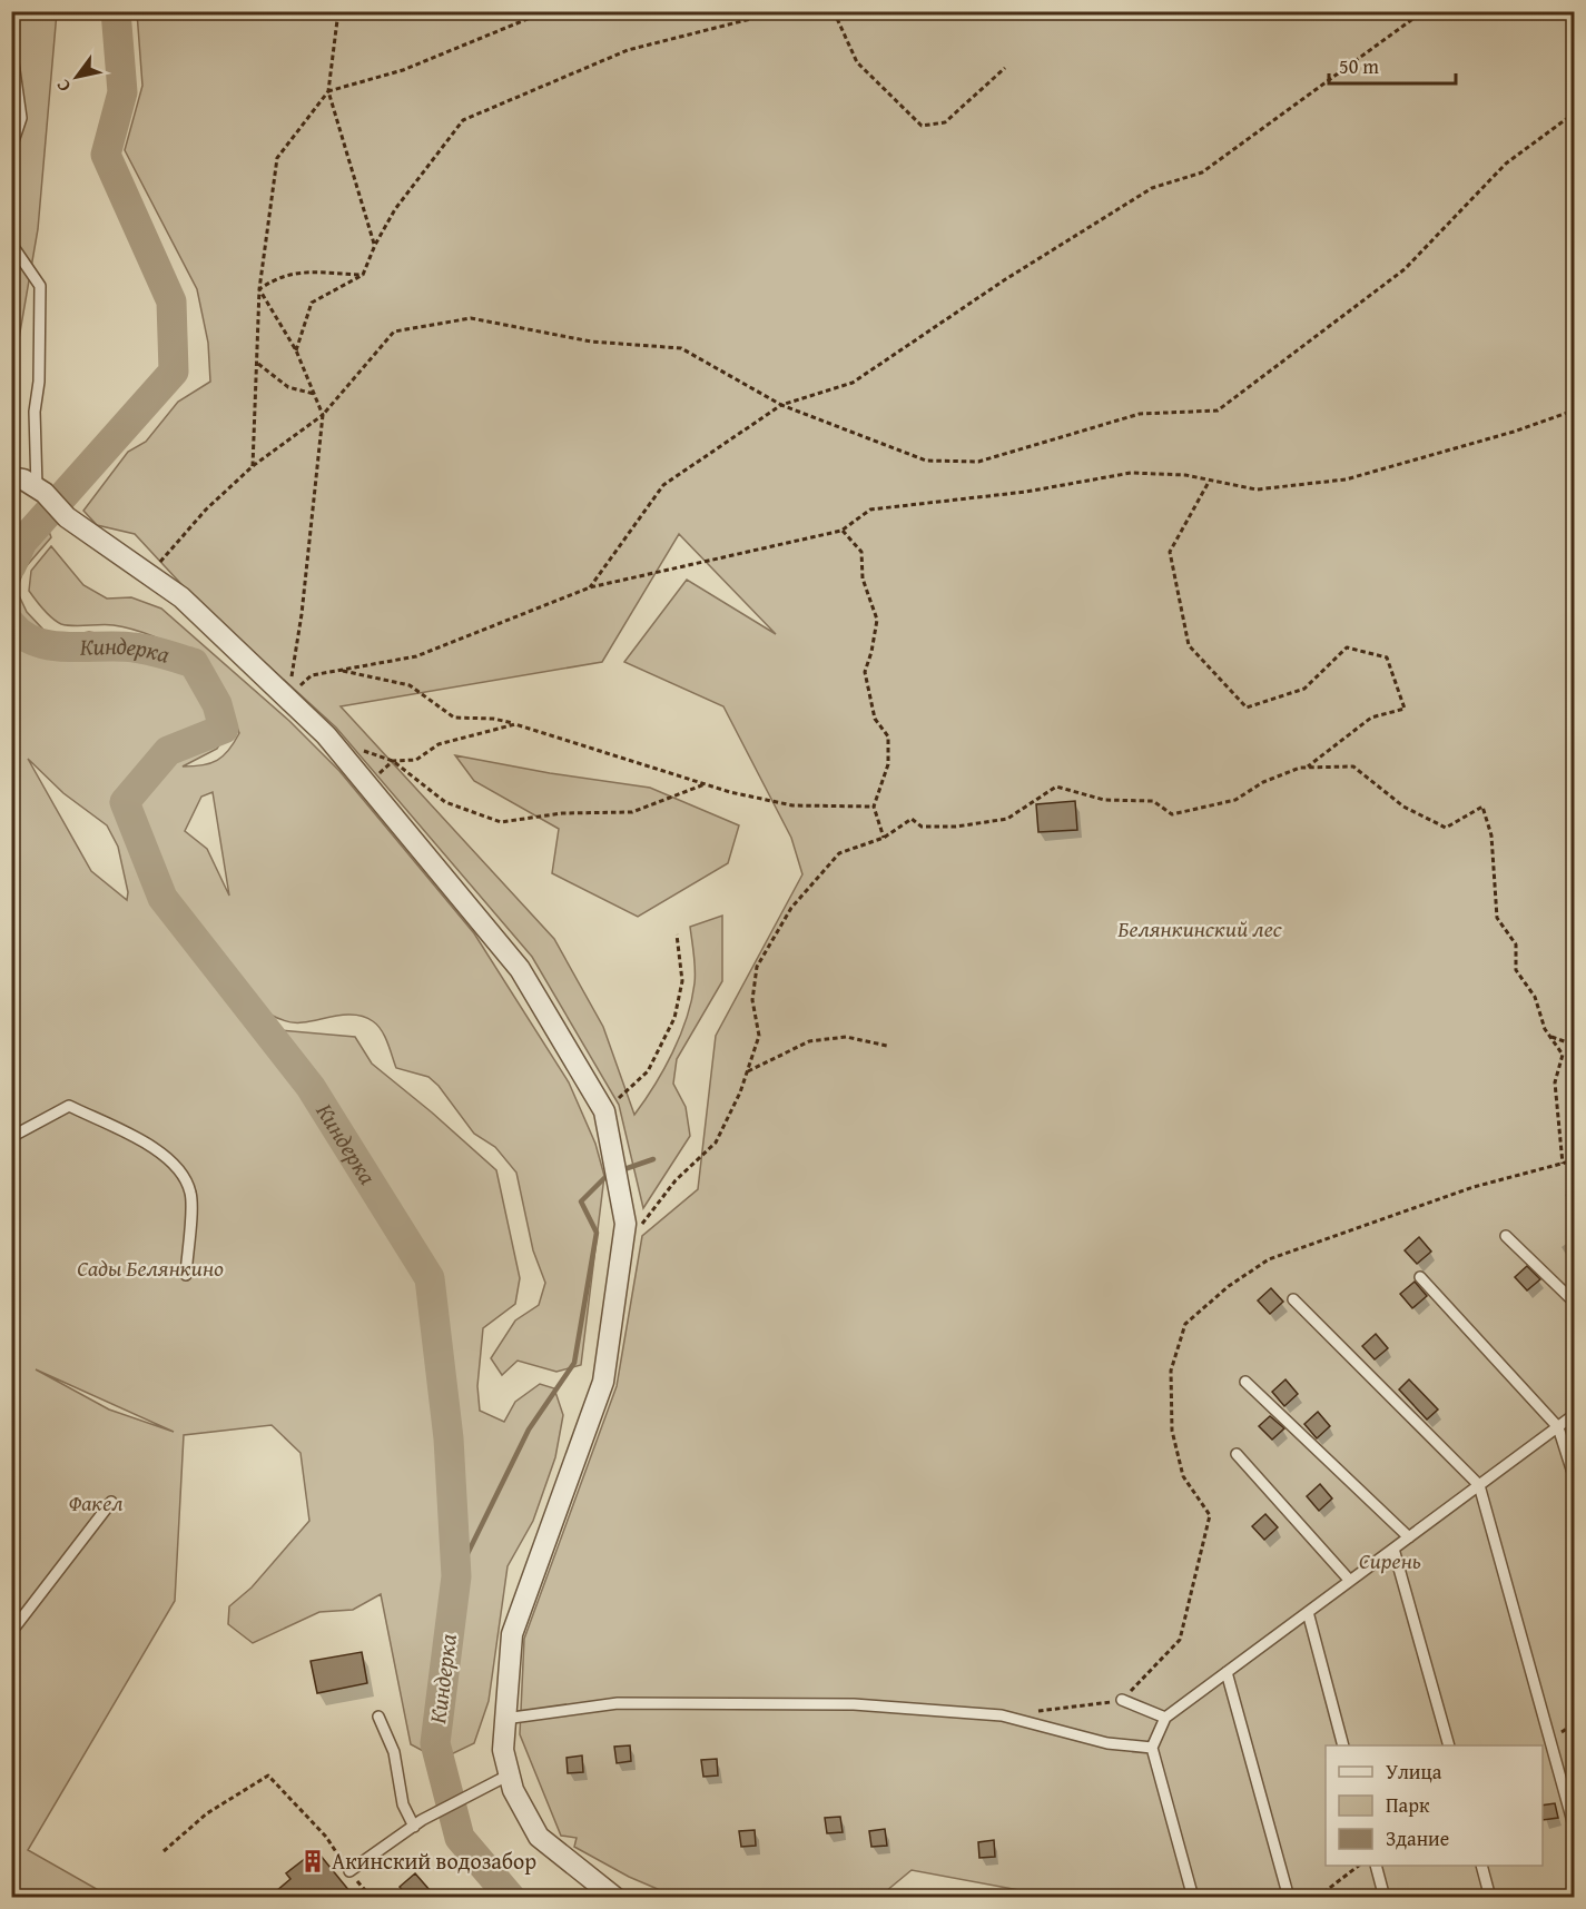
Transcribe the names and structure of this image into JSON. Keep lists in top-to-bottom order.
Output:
{
  "water": ["Киндерка"],
  "parks": [
    "Белянкинский лес",
    "Сады Белянкино",
    "Факел",
    "Сирень"
  ],
  "places": {
    "building": ["Акинский водозабор"]
  },
  "legend": ["Улица", "Парк", "Здание"],
  "scale_bar": "50 m",
  "north": "bottom left"
}
